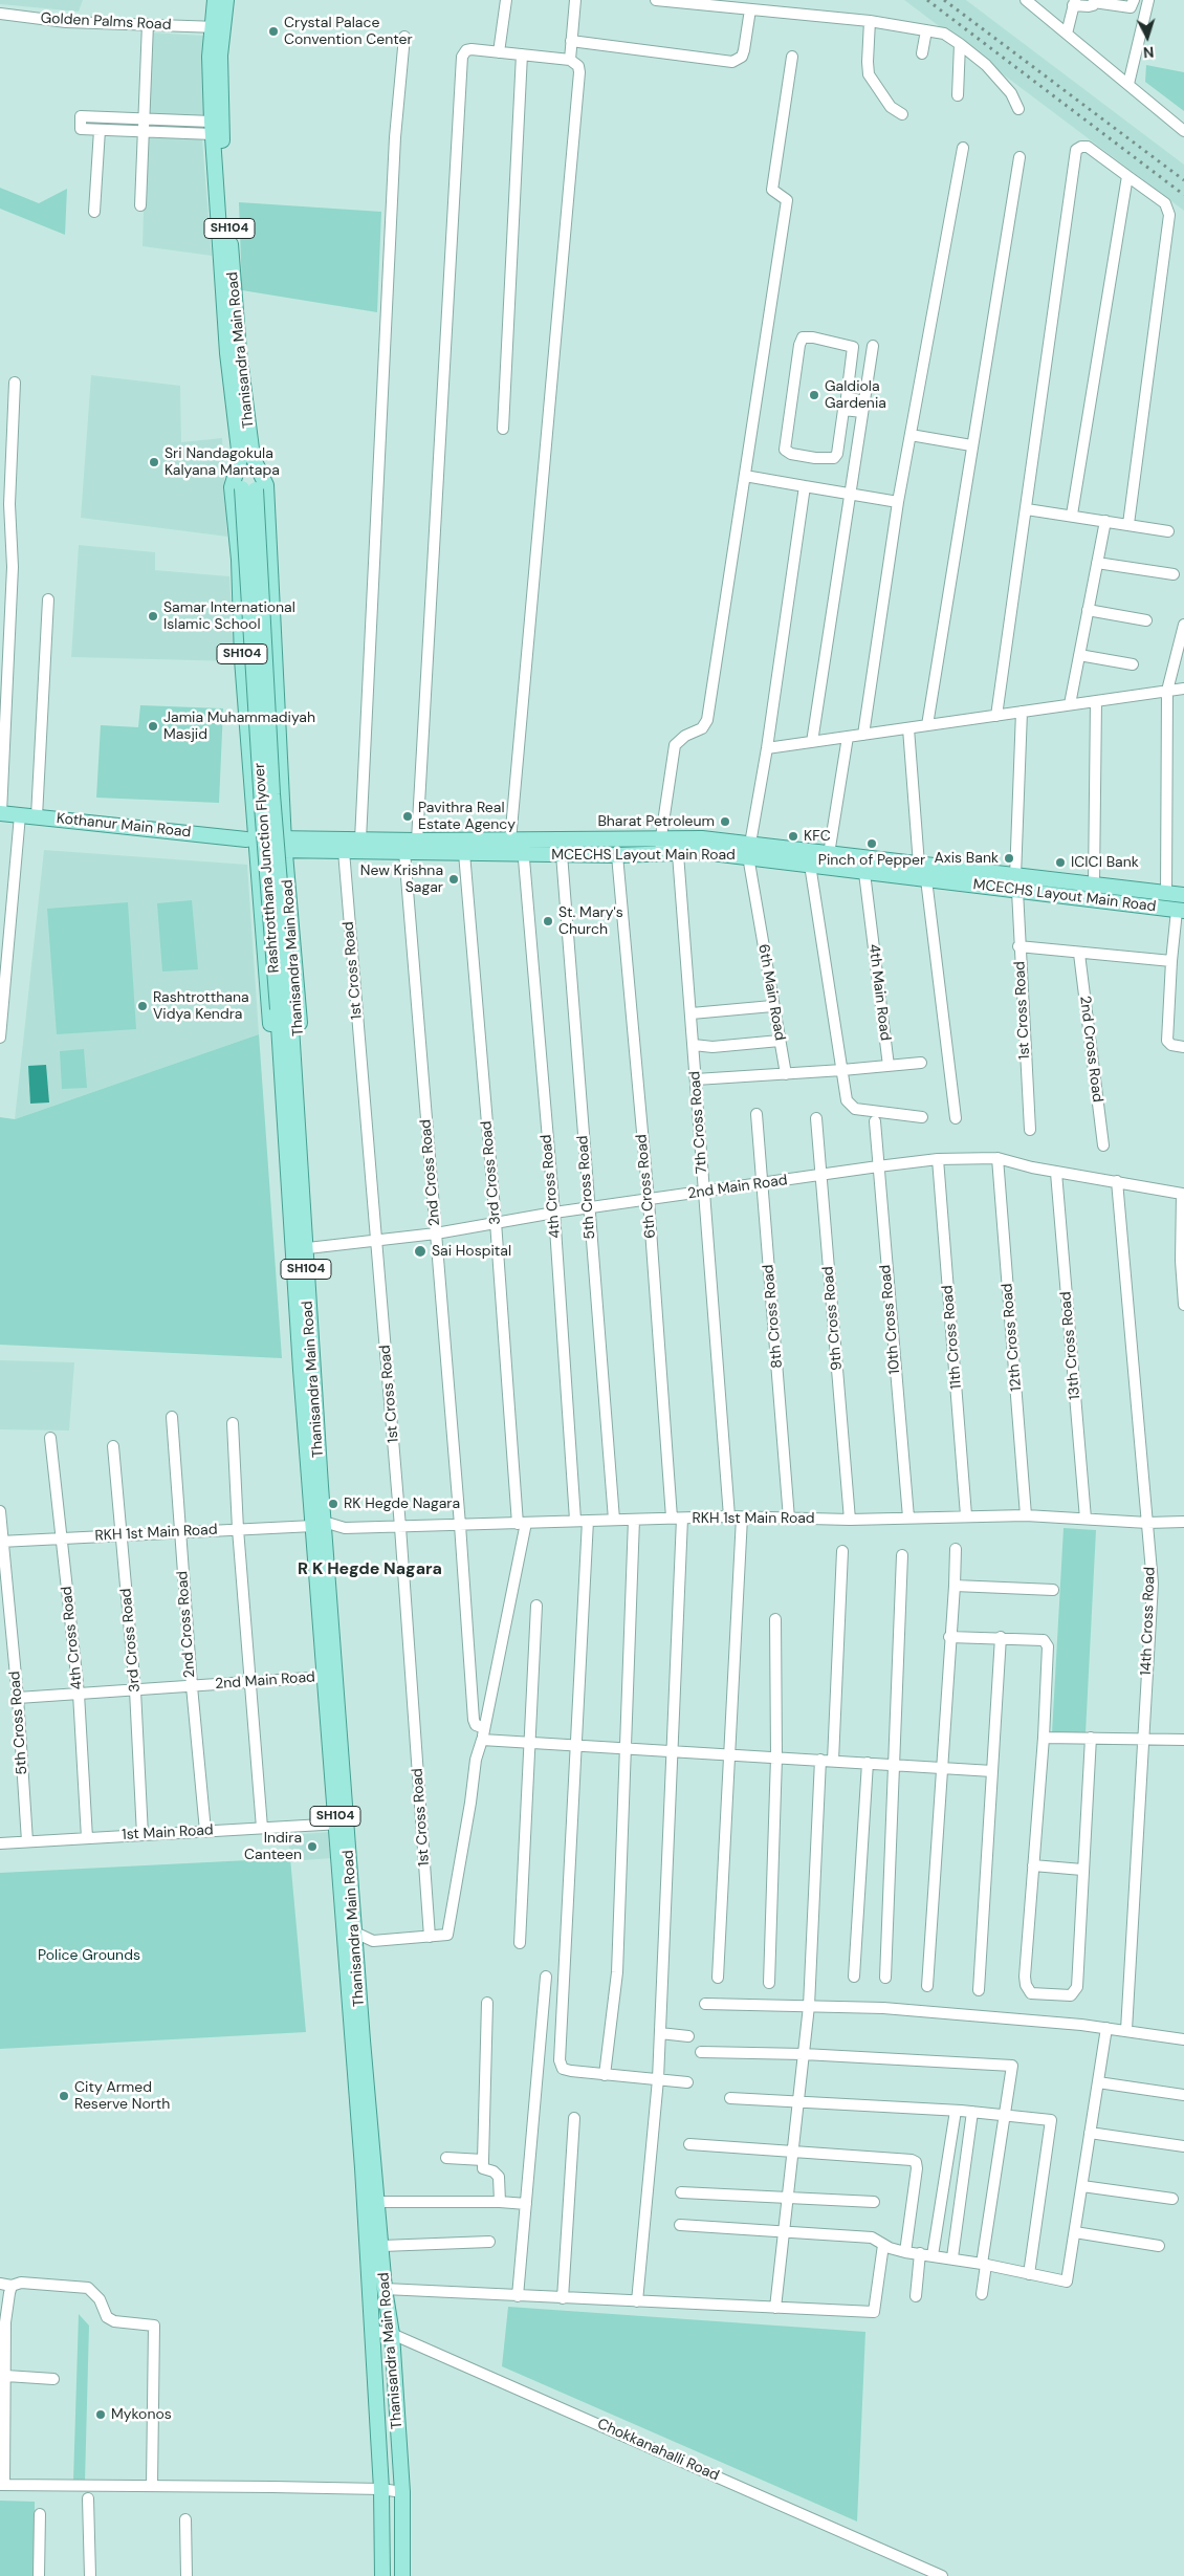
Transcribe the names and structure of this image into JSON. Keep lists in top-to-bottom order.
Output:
{
  "streets": {
    "main road": [
      "SH104",
      "Thanisandra Main Road",
      "Kothanur Main Road",
      "MCECHS Layout Main Road",
      "Rashtrotthana Junction Flyover"
    ],
    "street": [
      "Golden Palms Road",
      "1st Cross Road",
      "6th Main Road",
      "4th Main Road",
      "2nd Cross Road",
      "7th Cross Road",
      "3rd Cross Road",
      "4th Cross Road",
      "6th Cross Road",
      "5th Cross Road",
      "2nd Main Road",
      "8th Cross Road",
      "9th Cross Road",
      "10th Cross Road",
      "11th Cross Road",
      "12th Cross Road",
      "13th Cross Road",
      "RKH 1st Main Road",
      "14th Cross Road",
      "1st Main Road",
      "Chokkanahalli Road"
    ]
  },
  "crossings": [
    ["Golden Palms Road", "Thanisandra Main Road"],
    ["Thanisandra Main Road", "Kothanur Main Road"],
    ["Thanisandra Main Road", "MCECHS Layout Main Road"],
    ["Thanisandra Main Road", "Rashtrotthana Junction Flyover"],
    ["Thanisandra Main Road", "2nd Main Road"],
    ["Thanisandra Main Road", "RKH 1st Main Road"],
    ["Thanisandra Main Road", "1st Main Road"],
    ["Thanisandra Main Road", "Chokkanahalli Road"],
    ["Kothanur Main Road", "MCECHS Layout Main Road"],
    ["MCECHS Layout Main Road", "1st Cross Road"],
    ["MCECHS Layout Main Road", "6th Main Road"],
    ["MCECHS Layout Main Road", "4th Main Road"],
    ["MCECHS Layout Main Road", "2nd Cross Road"],
    ["MCECHS Layout Main Road", "7th Cross Road"],
    ["MCECHS Layout Main Road", "3rd Cross Road"],
    ["MCECHS Layout Main Road", "4th Cross Road"],
    ["MCECHS Layout Main Road", "6th Cross Road"],
    ["MCECHS Layout Main Road", "5th Cross Road"],
    ["1st Cross Road", "3rd Cross Road"],
    ["1st Cross Road", "2nd Main Road"],
    ["1st Cross Road", "RKH 1st Main Road"],
    ["2nd Cross Road", "3rd Cross Road"],
    ["2nd Cross Road", "2nd Main Road"],
    ["2nd Cross Road", "RKH 1st Main Road"],
    ["2nd Cross Road", "1st Main Road"],
    ["7th Cross Road", "2nd Main Road"],
    ["7th Cross Road", "RKH 1st Main Road"],
    ["3rd Cross Road", "2nd Main Road"],
    ["3rd Cross Road", "RKH 1st Main Road"],
    ["3rd Cross Road", "1st Main Road"],
    ["4th Cross Road", "2nd Main Road"],
    ["4th Cross Road", "RKH 1st Main Road"],
    ["4th Cross Road", "1st Main Road"],
    ["6th Cross Road", "2nd Main Road"],
    ["6th Cross Road", "RKH 1st Main Road"],
    ["5th Cross Road", "2nd Main Road"],
    ["5th Cross Road", "RKH 1st Main Road"],
    ["5th Cross Road", "1st Main Road"],
    ["2nd Main Road", "8th Cross Road"],
    ["2nd Main Road", "9th Cross Road"],
    ["2nd Main Road", "10th Cross Road"],
    ["2nd Main Road", "11th Cross Road"],
    ["2nd Main Road", "12th Cross Road"],
    ["2nd Main Road", "13th Cross Road"],
    ["2nd Main Road", "14th Cross Road"],
    ["8th Cross Road", "RKH 1st Main Road"],
    ["9th Cross Road", "RKH 1st Main Road"],
    ["10th Cross Road", "RKH 1st Main Road"],
    ["11th Cross Road", "RKH 1st Main Road"],
    ["12th Cross Road", "RKH 1st Main Road"],
    ["13th Cross Road", "RKH 1st Main Road"],
    ["RKH 1st Main Road", "14th Cross Road"]
  ],
  "districts": ["R K Hegde Nagara"],
  "parks": ["Police Grounds"],
  "places": [
    "Crystal Palace Convention Center",
    "Galdiola Gardenia",
    "Sri Nandagokula Kalyana Mantapa",
    "Samar International Islamic School",
    "Jamia Muhammadiyah Masjid",
    "Pavithra Real Estate Agency",
    "Bharat Petroleum",
    "KFC",
    "Pinch of Pepper",
    "Axis Bank",
    "ICICI Bank",
    "New Krishna Sagar",
    "St. Mary's Church",
    "Rashtrotthana Vidya Kendra",
    "Sai Hospital",
    "RK Hegde Nagara",
    "Indira Canteen",
    "City Armed Reserve North",
    "Mykonos"
  ],
  "north": "bottom"
}
